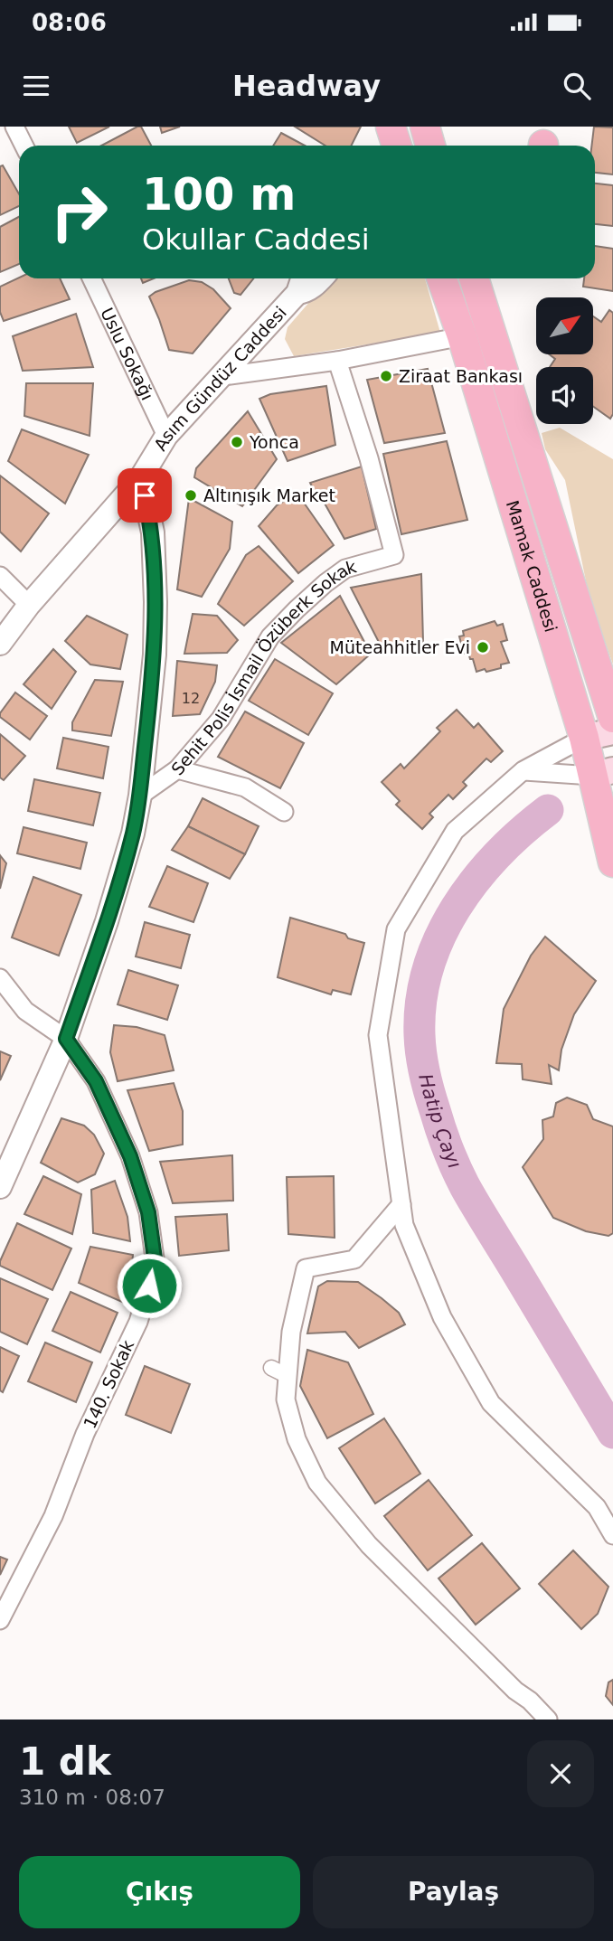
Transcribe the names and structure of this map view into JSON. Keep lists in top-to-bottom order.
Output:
{
  "streets": {
    "main road": ["Mamak Caddesi"],
    "street": [
      "Uslu Sokağı",
      "Asım Gündüz Caddesi",
      "Sehit Polis İsmail Özüberk Sokak",
      "140. Sokak"
    ]
  },
  "crossings": [
    ["Uslu Sokağı", "Asım Gündüz Caddesi"]
  ],
  "water": ["Hatip Çayı"],
  "places": [
    "Ziraat Bankası",
    "Yonca",
    "Altınışık Market",
    "Müteahhitler Evi"
  ],
  "house_numbers": ["12"],
  "north": "top right",
  "page": {
    "status": "08:06",
    "header": "Headway",
    "turn": ["100 m", "Okullar Caddesi"],
    "heading": ["1 dk", "310 m · 08:07"],
    "buttons": ["Çıkış", "Paylaş"]
  }
}
